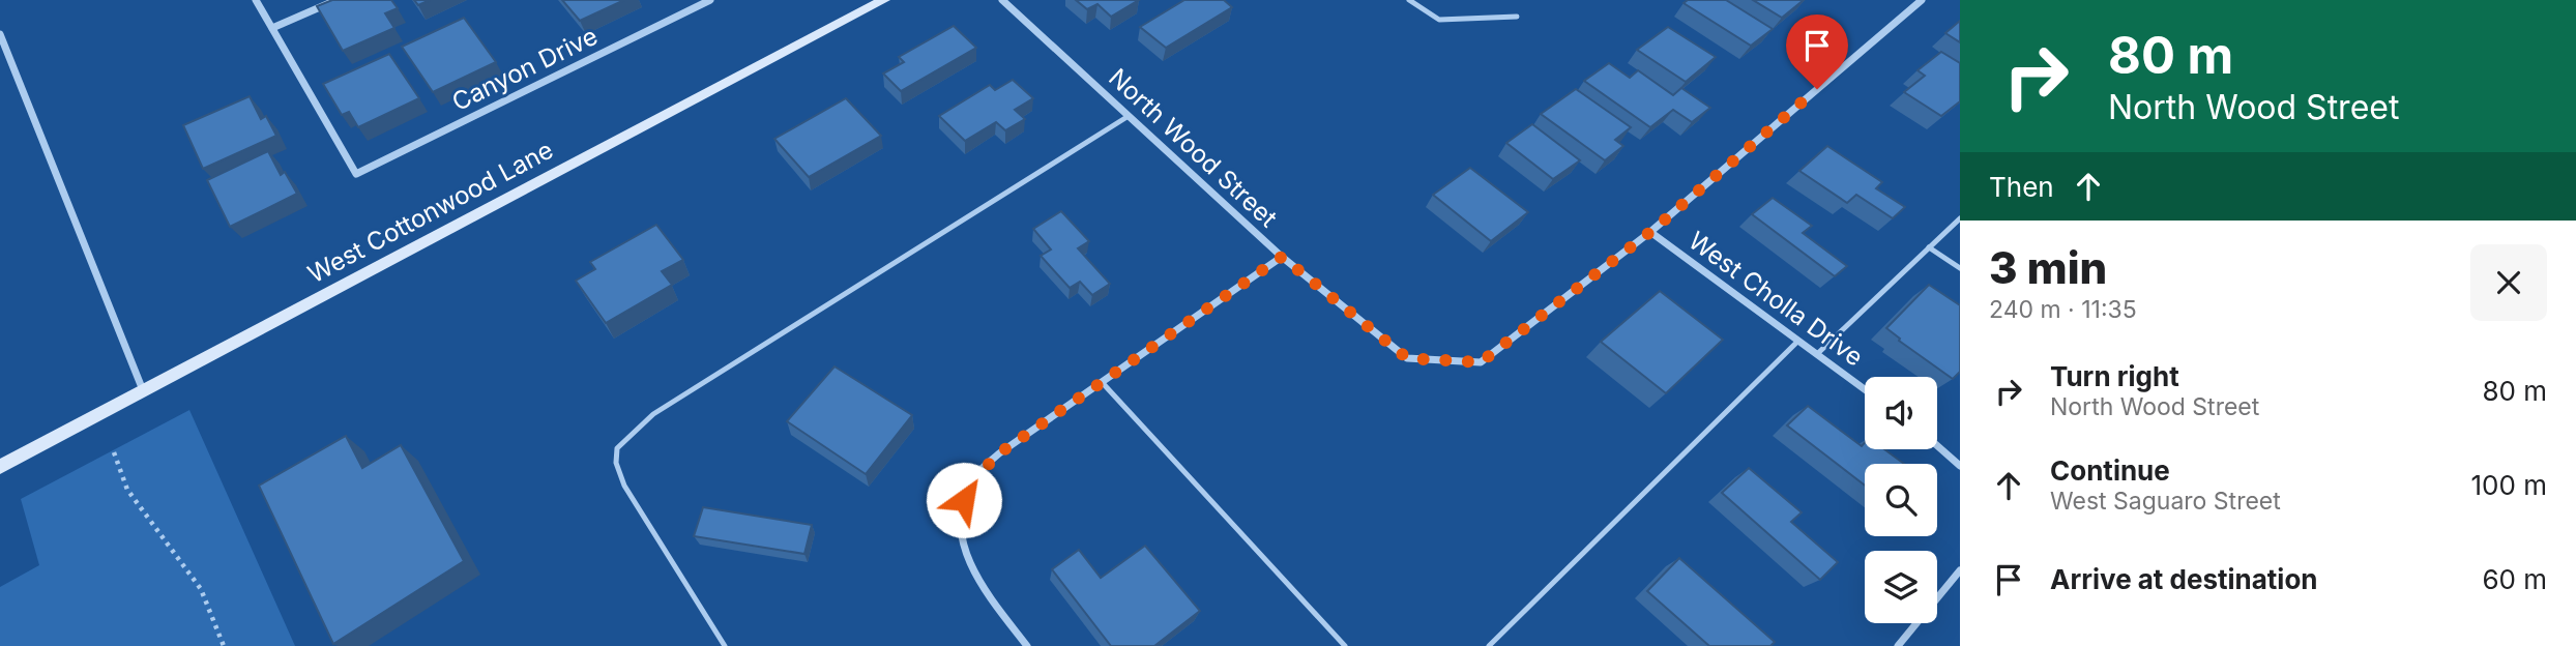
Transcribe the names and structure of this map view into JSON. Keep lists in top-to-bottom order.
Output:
{
  "streets": {
    "main road": ["West Cottonwood Lane"],
    "street": ["Canyon Drive", "North Wood Street", "West Cholla Drive"]
  },
  "crossings": [
    ["North Wood Street", "West Cholla Drive"]
  ],
  "page": {
    "turn": ["80 m", "North Wood Street"],
    "then": "Then",
    "heading": ["3 min", "240 m · 11:35"],
    "list": [
      {
        "name": "Turn right",
        "note": "North Wood Street",
        "value": "80 m"
      },
      {
        "name": "Continue",
        "note": "West Saguaro Street",
        "value": "100 m"
      },
      {
        "name": "Arrive at destination",
        "value": "60 m"
      }
    ]
  }
}
